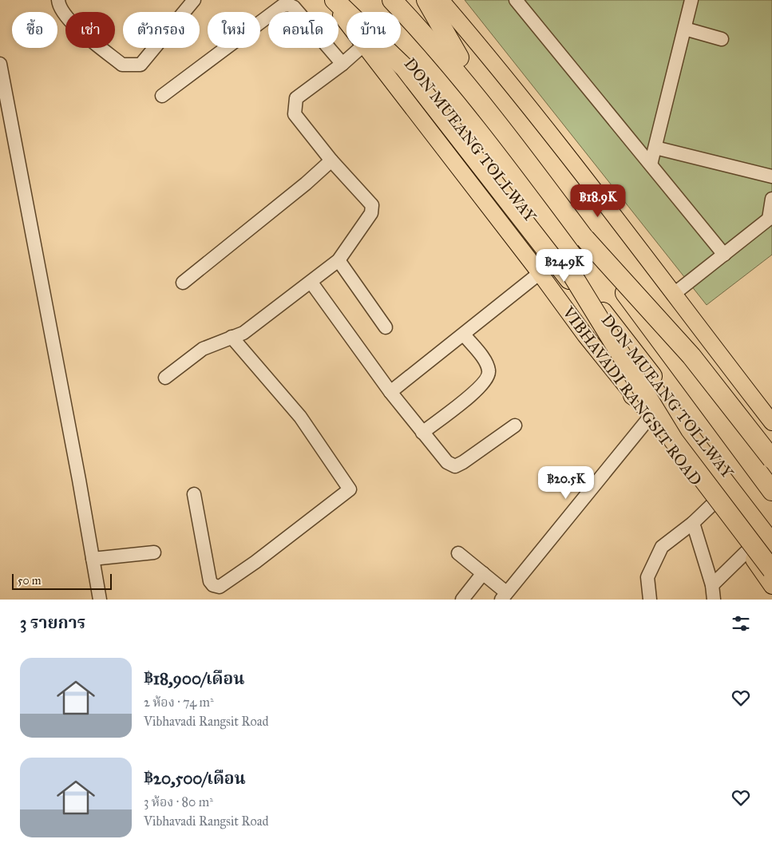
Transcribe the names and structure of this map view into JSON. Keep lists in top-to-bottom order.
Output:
{
  "streets": {
    "highway": ["DON MUEANG TOLLWAY", "VIBHAVADI RANGSIT ROAD"]
  },
  "scale_bar": "50 m",
  "page": {
    "chip": [
      "ซื้อ",
      "เช่า",
      "ตัวกรอง",
      "ใหม่",
      "คอนโด",
      "บ้าน"
    ],
    "price": ["฿18.9K", "฿24.9K", "฿20.5K"],
    "scale": "50 m",
    "heading": "3 รายการ",
    "list": [
      {
        "name": "฿18,900/เดือน",
        "note": "2 ห้อง · 74 m² · Vibhavadi Rangsit Road"
      },
      {
        "name": "฿20,500/เดือน",
        "note": "3 ห้อง · 80 m² · Vibhavadi Rangsit Road"
      }
    ]
  }
}
